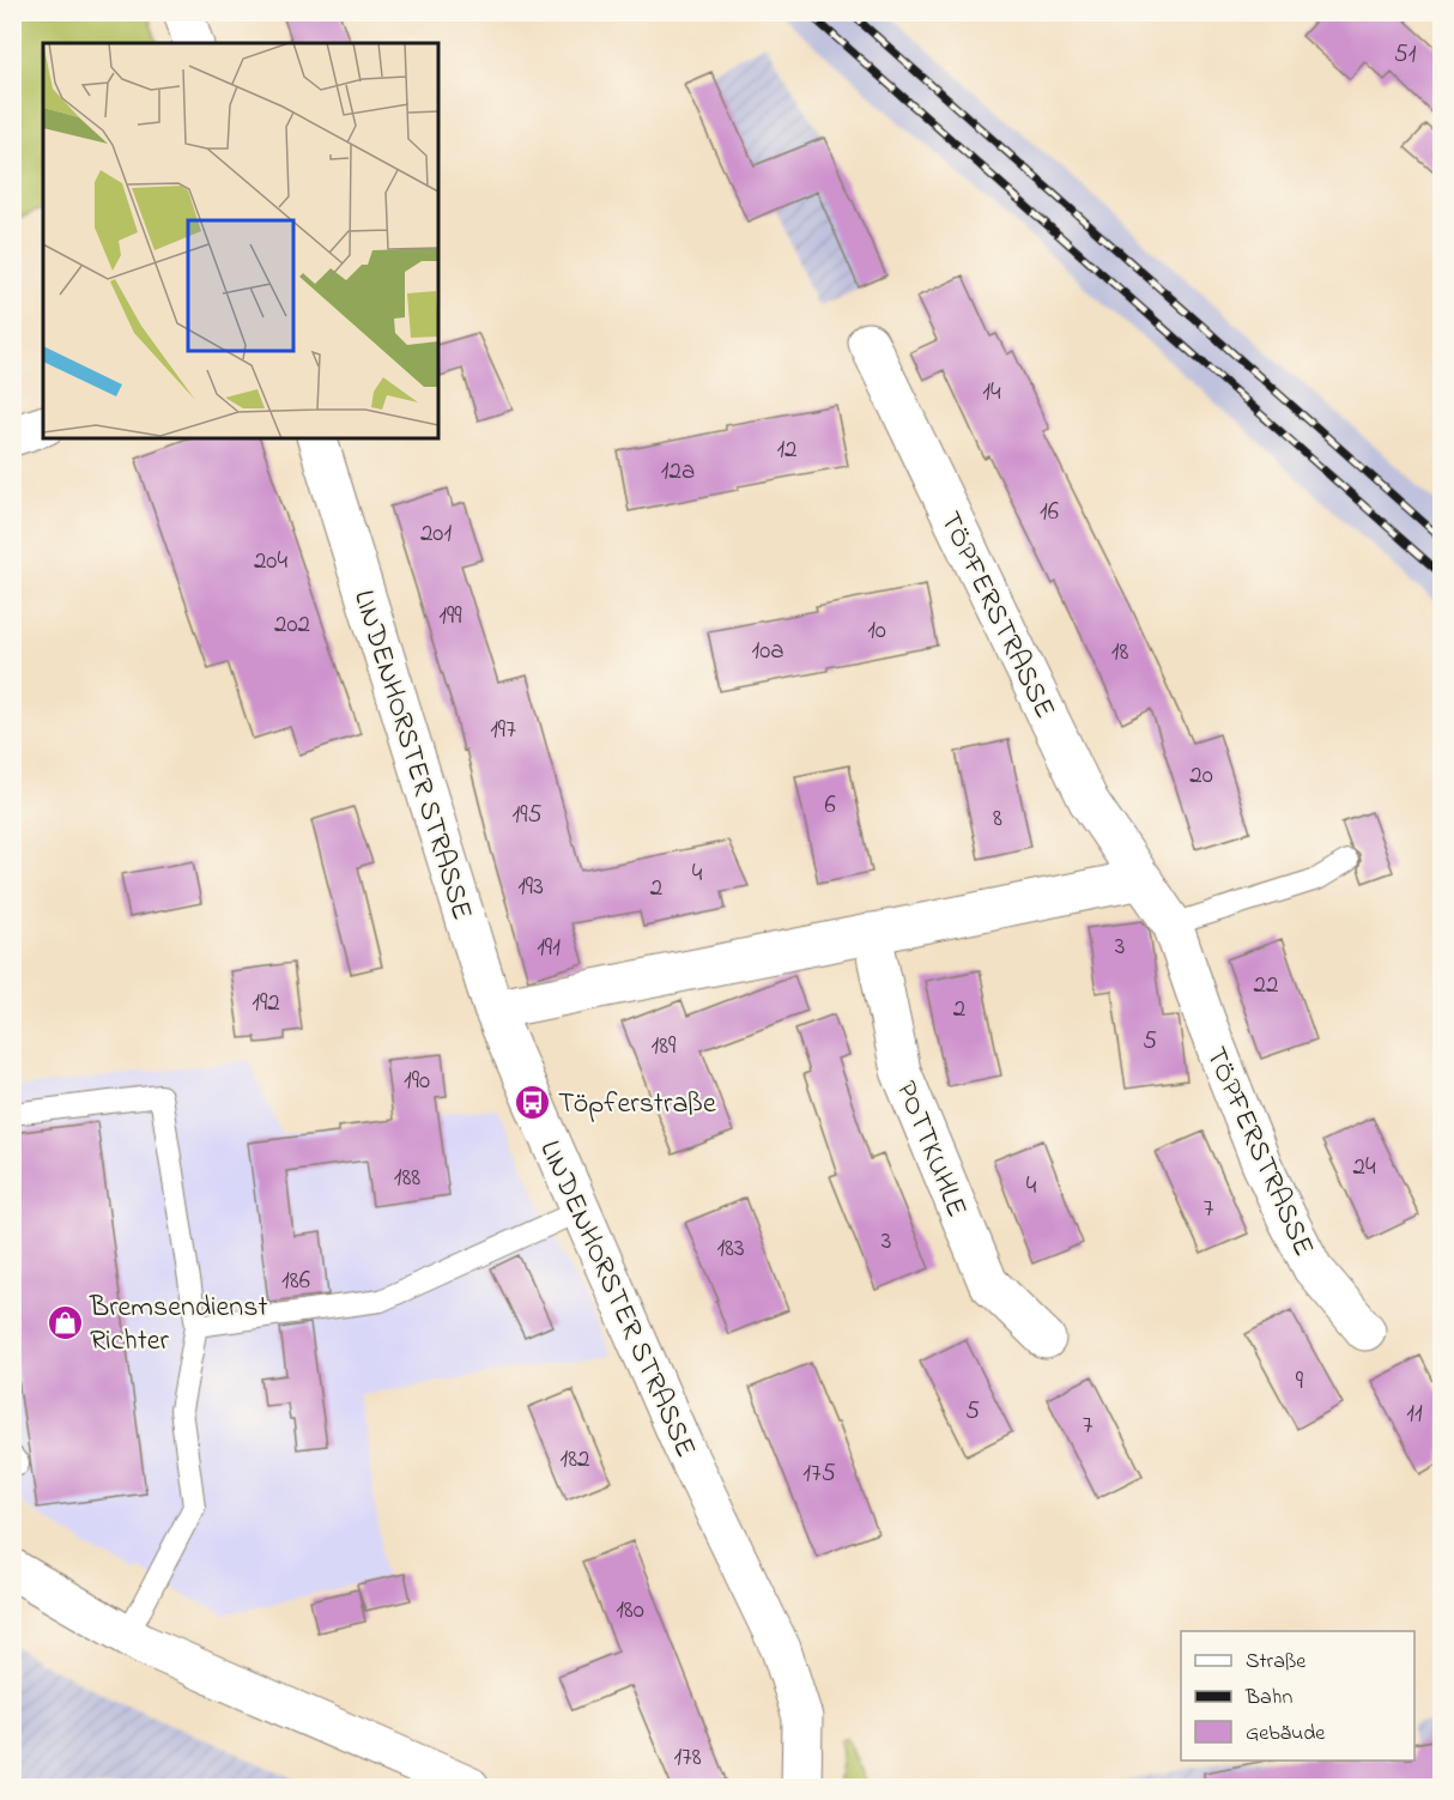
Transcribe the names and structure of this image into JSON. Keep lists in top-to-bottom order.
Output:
{
  "streets": {
    "street": ["TÖPFERSTRASSE", "LINDENHORSTER STRASSE", "POTTKUHLE"]
  },
  "places": {
    "bus stop": ["Töpferstraße"],
    "shop": ["Bremsendienst Richter"]
  },
  "house_numbers": [
    "51",
    "14",
    "12",
    "12a",
    "16",
    "201",
    "204",
    "199",
    "202",
    "10",
    "10a",
    "18",
    "197",
    "20",
    "6",
    "195",
    "8",
    "4",
    "193",
    "2",
    "3",
    "191",
    "22",
    "192",
    "2",
    "5",
    "189",
    "190",
    "24",
    "188",
    "4",
    "7",
    "3",
    "183",
    "186",
    "9",
    "5",
    "11",
    "7",
    "182",
    "175",
    "180",
    "178"
  ],
  "legend": ["Straße", "Bahn", "Gebäude"]
}
